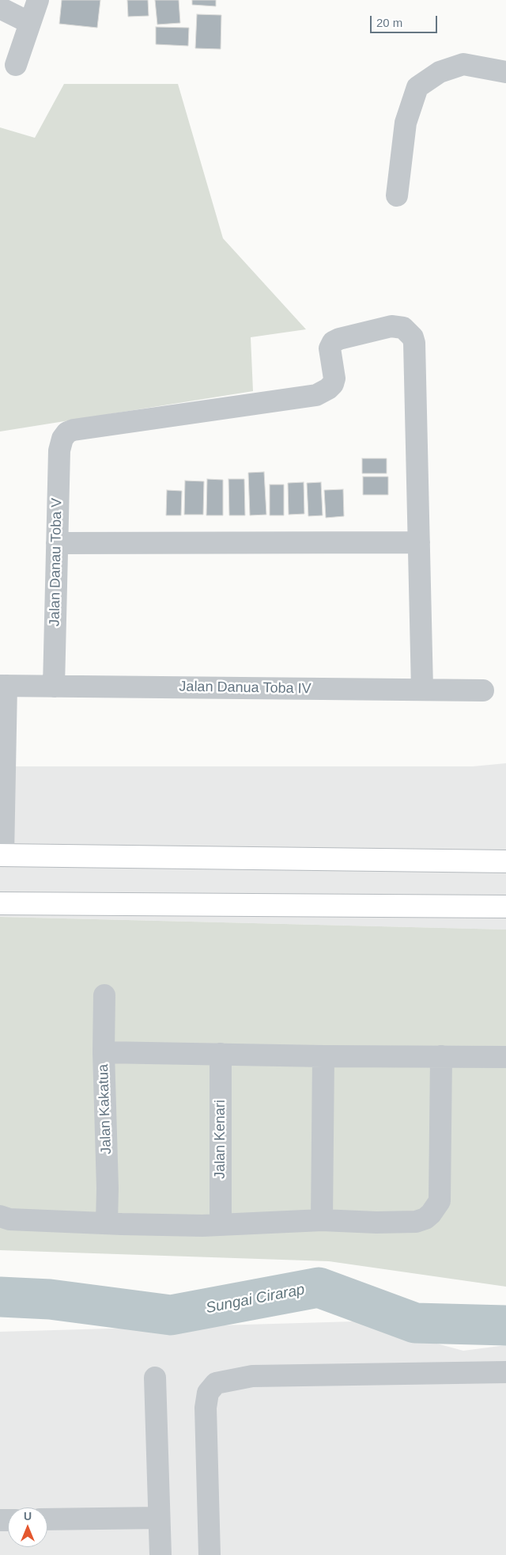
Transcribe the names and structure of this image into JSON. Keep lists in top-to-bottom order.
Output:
{
  "streets": {
    "street": [
      "Jalan Danau Toba V",
      "Jalan Danua Toba IV",
      "Jalan Kakatua",
      "Jalan Kenari"
    ]
  },
  "crossings": [
    ["Jalan Danau Toba V", "Jalan Danua Toba IV"]
  ],
  "water": ["Sungai Cirarap"],
  "scale_bar": "20 m",
  "north": "top"
}
